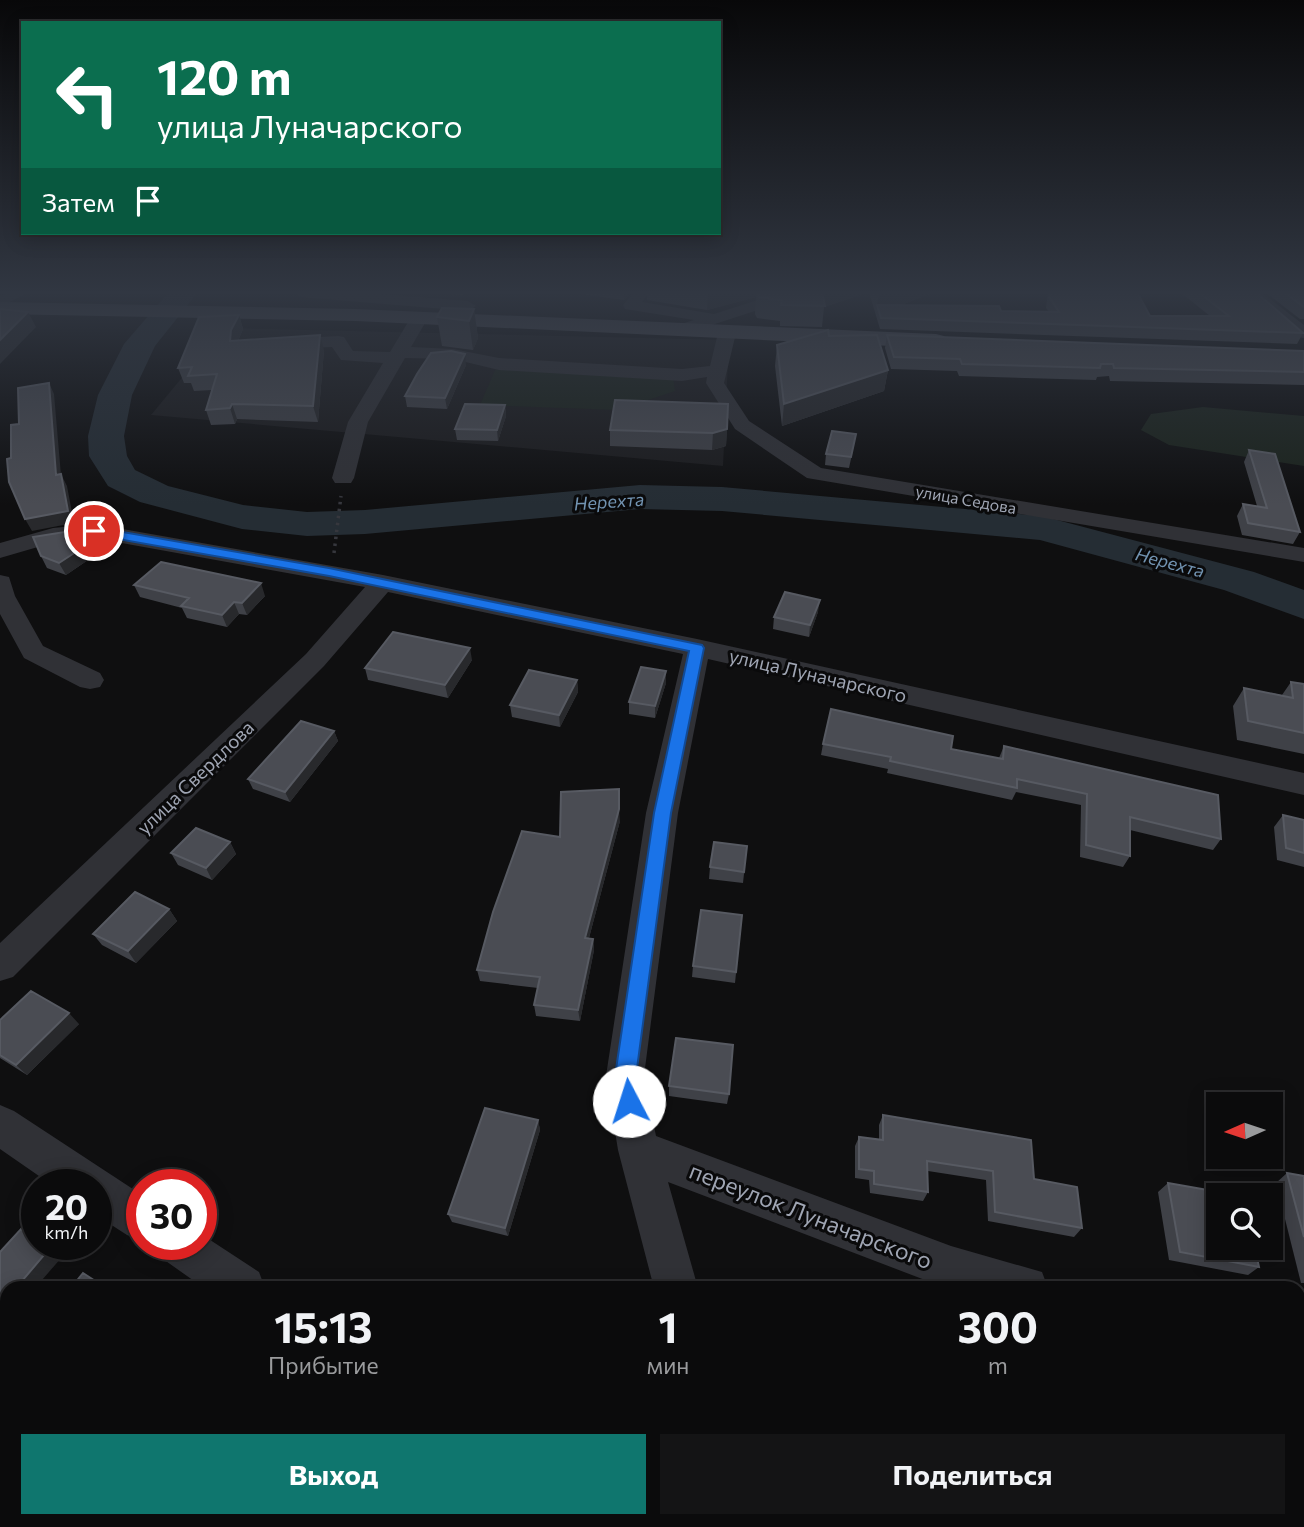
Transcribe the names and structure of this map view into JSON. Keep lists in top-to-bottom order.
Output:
{
  "streets": {
    "street": [
      "улица Седова",
      "улица Луначарского",
      "улица Свердлова",
      "переулок Луначарского"
    ]
  },
  "crossings": [
    ["улица Луначарского", "улица Свердлова"]
  ],
  "water": ["Нерехта"],
  "north": "left",
  "page": {
    "turn": ["120 m", "улица Луначарского"],
    "then": "Затем",
    "speed": "20 km/h",
    "limit": "30",
    "eta": [
      "15:13",
      "Прибытие",
      "1",
      "мин",
      "300",
      "m"
    ],
    "buttons": ["Выход", "Поделиться"]
  }
}
